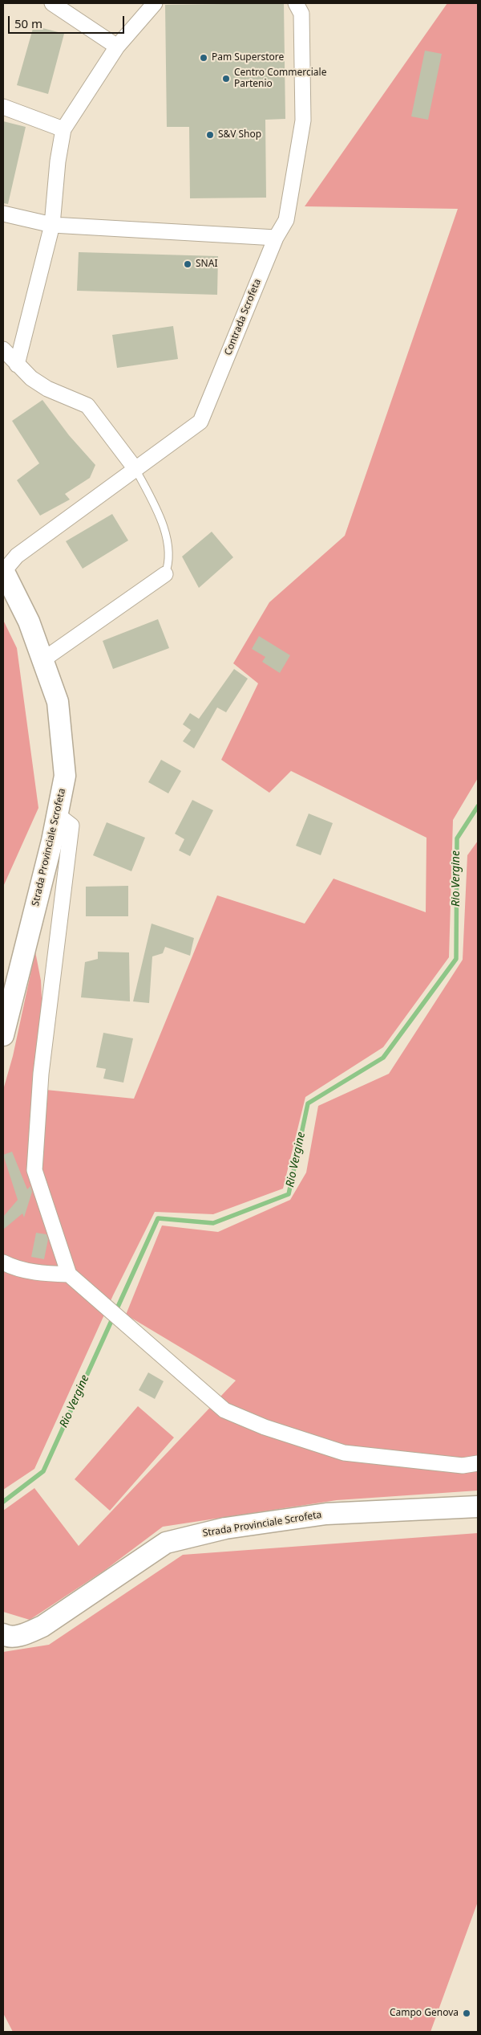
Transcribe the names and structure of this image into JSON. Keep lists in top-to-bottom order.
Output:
{
  "streets": {
    "street": ["Contrada Scrofeta", "Strada Provinciale Scrofeta"]
  },
  "crossings": [
    ["Contrada Scrofeta", "Strada Provinciale Scrofeta"]
  ],
  "water": ["Rio Vergine"],
  "places": [
    "Pam Superstore",
    "Centro Commerciale Partenio",
    "S&V Shop",
    "SNAI",
    "Campo Genova"
  ],
  "scale_bar": "50 m"
}
